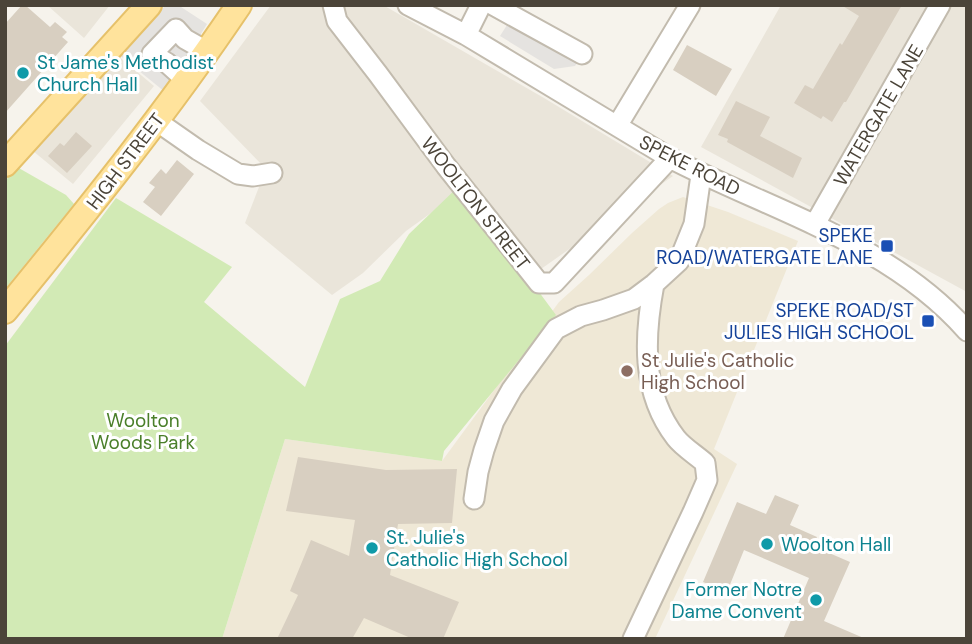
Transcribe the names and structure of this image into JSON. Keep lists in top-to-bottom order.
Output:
{
  "streets": {
    "main road": ["HIGH STREET"],
    "street": ["WATERGATE LANE", "SPEKE ROAD", "WOOLTON STREET"]
  },
  "crossings": [
    ["WATERGATE LANE", "SPEKE ROAD"],
    ["SPEKE ROAD", "WOOLTON STREET"]
  ],
  "parks": ["Woolton Woods Park"],
  "places": {
    "other": [
      "St Jame's Methodist Church Hall",
      "St Julie's Catholic High School",
      "Woolton Hall",
      "St. Julie's Catholic High School",
      "Former Notre Dame Convent"
    ],
    "transit": ["SPEKE ROAD/WATERGATE LANE", "SPEKE ROAD/ST JULIES HIGH SCHOOL"]
  }
}
